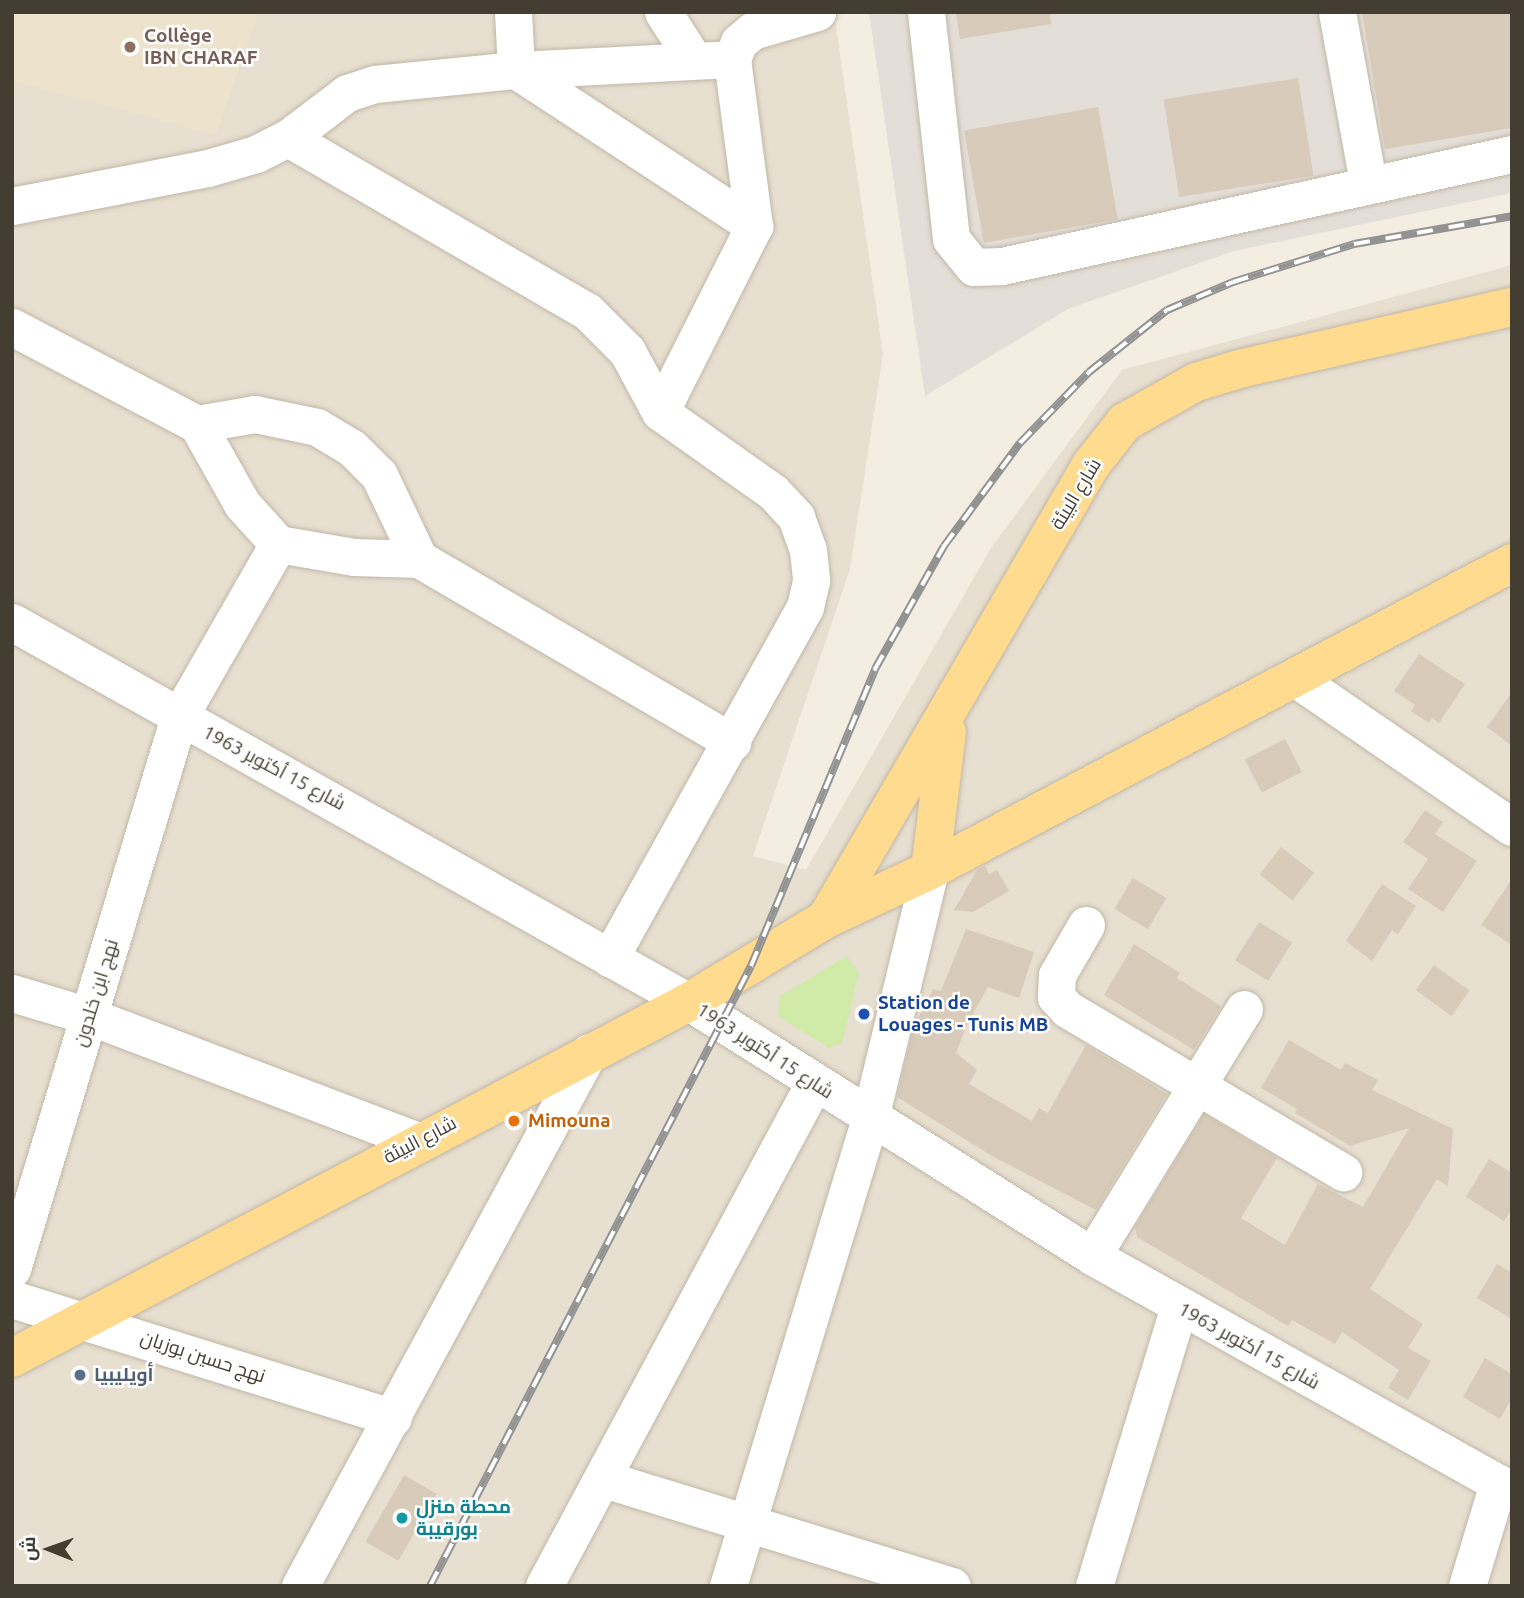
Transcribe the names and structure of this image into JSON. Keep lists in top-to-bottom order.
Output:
{
  "streets": {
    "main road": ["شارع البيئة"],
    "street": ["شارع 15 أكتوبر 1963", "نهج ابن خلدون", "نهج حسين بوزيان"]
  },
  "crossings": [
    ["شارع البيئة", "شارع 15 أكتوبر 1963"],
    ["شارع البيئة", "نهج حسين بوزيان"],
    ["شارع 15 أكتوبر 1963", "نهج ابن خلدون"]
  ],
  "places": [
    "Collège IBN CHARAF",
    "Station de Louages - Tunis MB",
    "Mimouna",
    "أويليبيا",
    "محطة منزل بورقيبة"
  ],
  "north": "left"
}
